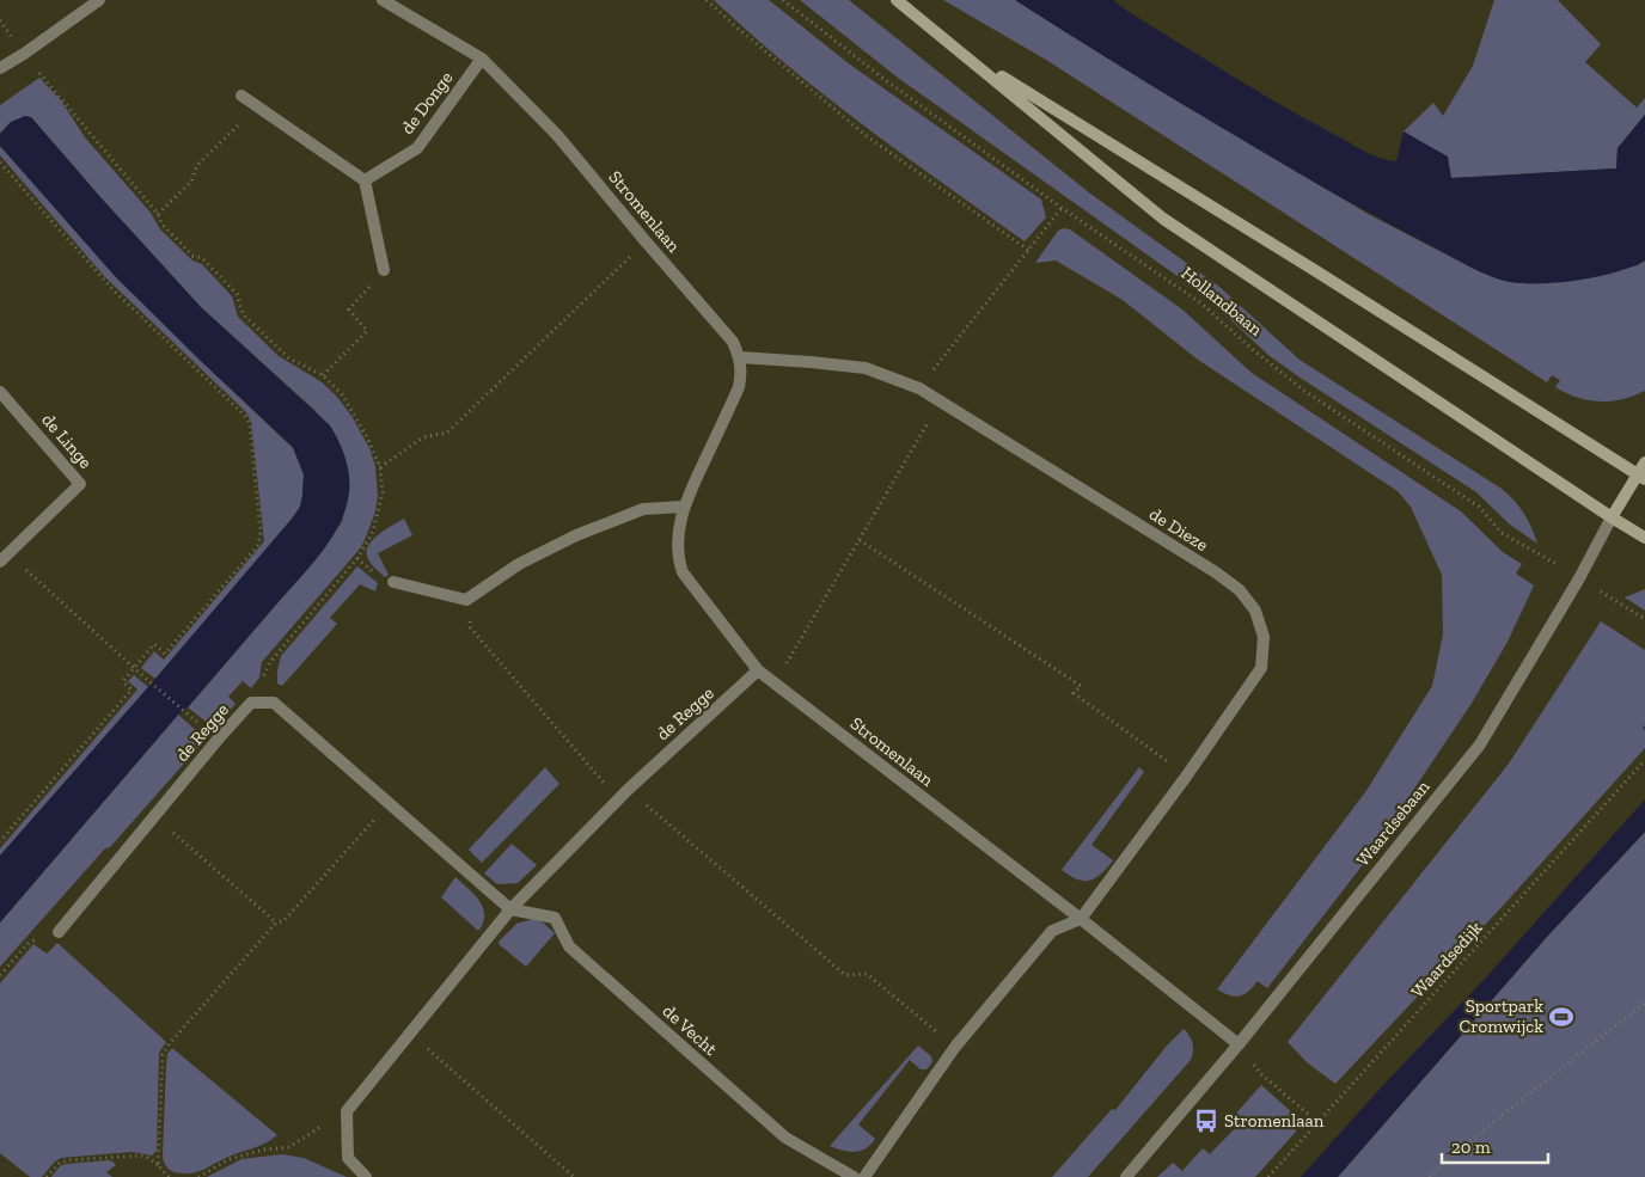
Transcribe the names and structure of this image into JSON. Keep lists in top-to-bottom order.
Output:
{
  "streets": {
    "main road": ["Hollandbaan", "Waardsebaan"],
    "street": [
      "de Donge",
      "Stromenlaan",
      "de Linge",
      "de Dieze",
      "de Regge",
      "de Vecht"
    ],
    "path": ["Waardsedijk"]
  },
  "crossings": [
    ["de Donge", "Stromenlaan"],
    ["Stromenlaan", "de Dieze"],
    ["Stromenlaan", "de Regge"],
    ["Stromenlaan", "Waardsebaan"],
    ["Hollandbaan", "Waardsebaan"],
    ["de Regge", "de Vecht"]
  ],
  "places": {
    "sports": ["Sportpark Cromwijck"],
    "bus stop": ["Stromenlaan"]
  },
  "scale_bar": "20 m"
}
